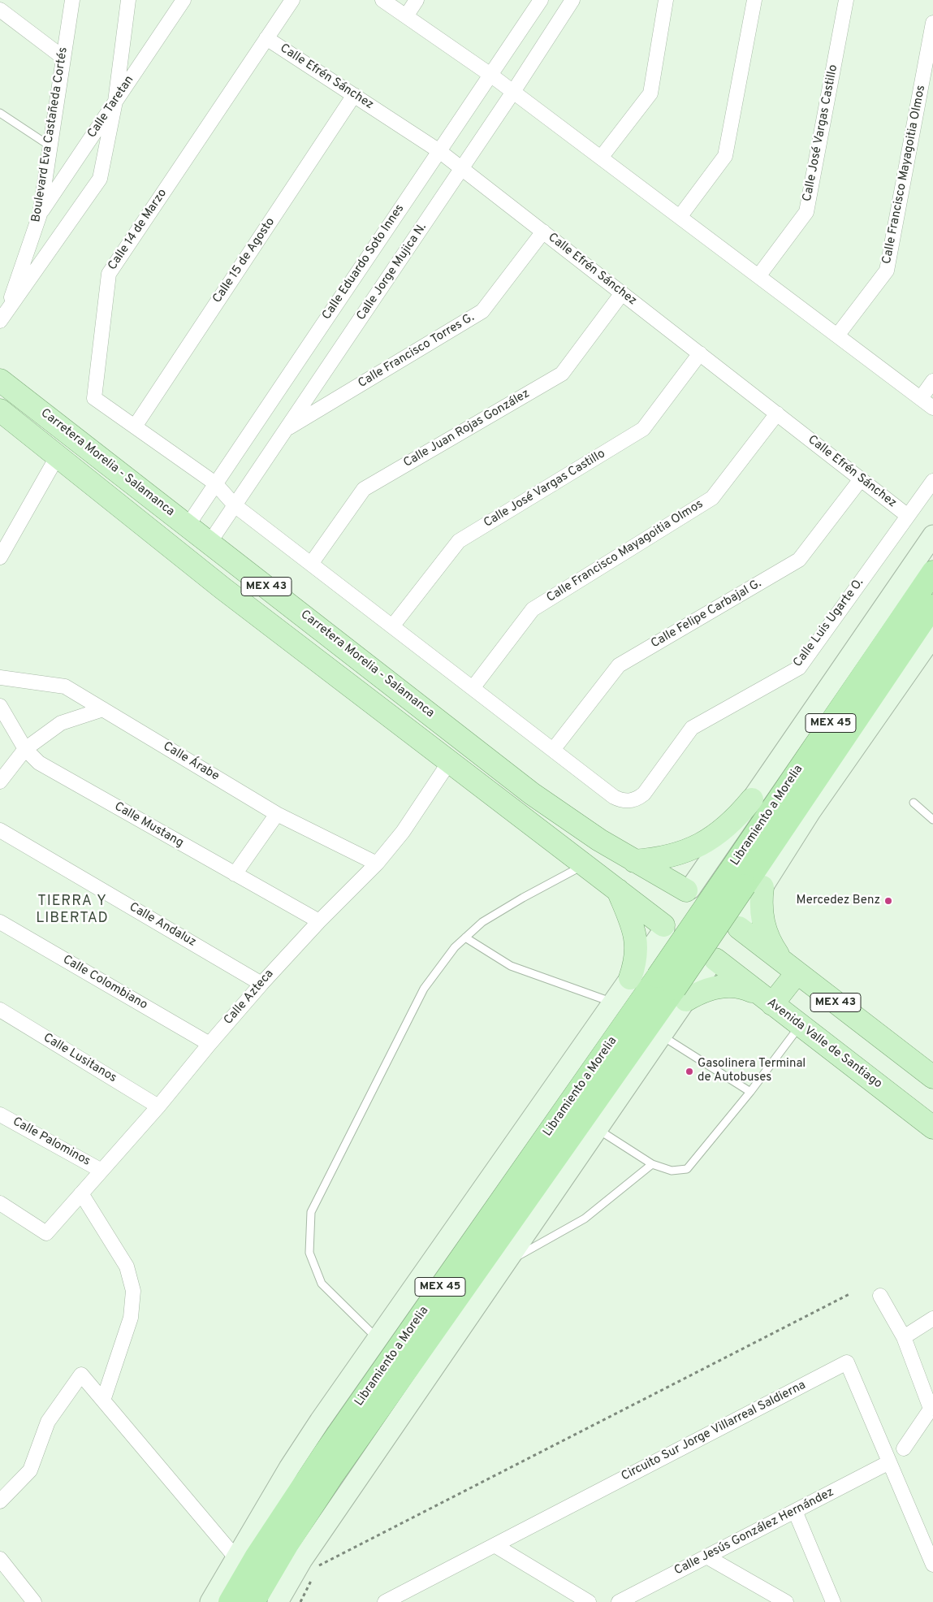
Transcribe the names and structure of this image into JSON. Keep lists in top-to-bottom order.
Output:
{
  "streets": {
    "highway": ["MEX 45", "Libramiento a Morelia"],
    "main road": ["Carretera Morelia - Salamanca", "MEX 43", "Avenida Valle de Santiago"],
    "street": [
      "Calle Efrén Sánchez",
      "Calle Taretan",
      "Calle José Vargas Castillo",
      "Boulevard Eva Castañeda Cortés",
      "Calle Francisco Mayagoitia Olmos",
      "Calle 14 de Marzo",
      "Calle 15 de Agosto",
      "Calle Eduardo Soto Innes",
      "Calle Jorge Mujica N.",
      "Calle Francisco Torres G.",
      "Calle Juan Rojas González",
      "Calle Felipe Carbajal G.",
      "Calle Luis Ugarte O.",
      "Calle Árabe",
      "Calle Mustang",
      "Calle Andaluz",
      "Calle Colombiano",
      "Calle Azteca",
      "Calle Lusitanos",
      "Calle Palominos",
      "Circuito Sur Jorge Villarreal Saldierna",
      "Calle Jesús González Hernández"
    ]
  },
  "crossings": [
    ["Calle Efrén Sánchez", "Calle José Vargas Castillo"],
    ["Calle Efrén Sánchez", "Calle Francisco Mayagoitia Olmos"],
    ["Calle Efrén Sánchez", "Calle 14 de Marzo"],
    ["Calle Efrén Sánchez", "Calle 15 de Agosto"],
    ["Calle Efrén Sánchez", "Calle Eduardo Soto Innes"],
    ["Calle Efrén Sánchez", "Calle Jorge Mujica N."],
    ["Calle Efrén Sánchez", "Calle Francisco Torres G."],
    ["Calle Efrén Sánchez", "Calle Juan Rojas González"],
    ["Calle Efrén Sánchez", "Calle Felipe Carbajal G."],
    ["Calle Efrén Sánchez", "Calle Luis Ugarte O."],
    ["Calle Taretan", "Boulevard Eva Castañeda Cortés"],
    ["Calle José Vargas Castillo", "Calle 14 de Marzo"],
    ["Calle Francisco Mayagoitia Olmos", "Calle 14 de Marzo"],
    ["Calle 14 de Marzo", "Calle 15 de Agosto"],
    ["Calle 14 de Marzo", "Calle Eduardo Soto Innes"],
    ["Calle 14 de Marzo", "Calle Jorge Mujica N."],
    ["Calle 14 de Marzo", "Calle Juan Rojas González"],
    ["Calle 14 de Marzo", "Calle Felipe Carbajal G."],
    ["Calle 14 de Marzo", "Calle Luis Ugarte O."],
    ["Calle Eduardo Soto Innes", "Carretera Morelia - Salamanca"],
    ["Calle Jorge Mujica N.", "Calle Francisco Torres G."],
    ["Calle Jorge Mujica N.", "Carretera Morelia - Salamanca"],
    ["Carretera Morelia - Salamanca", "MEX 43"],
    ["Carretera Morelia - Salamanca", "Calle Azteca"],
    ["Carretera Morelia - Salamanca", "Avenida Valle de Santiago"],
    ["MEX 43", "Avenida Valle de Santiago"],
    ["Calle Árabe", "Calle Azteca"],
    ["Calle Mustang", "Calle Azteca"],
    ["Calle Andaluz", "Calle Azteca"],
    ["Calle Colombiano", "Calle Azteca"],
    ["Calle Azteca", "Calle Lusitanos"],
    ["Calle Azteca", "Calle Palominos"],
    ["Circuito Sur Jorge Villarreal Saldierna", "Calle Jesús González Hernández"]
  ],
  "districts": ["TIERRA Y LIBERTAD"],
  "places": ["Mercedez Benz", "Gasolinera Terminal de Autobuses"]
}
